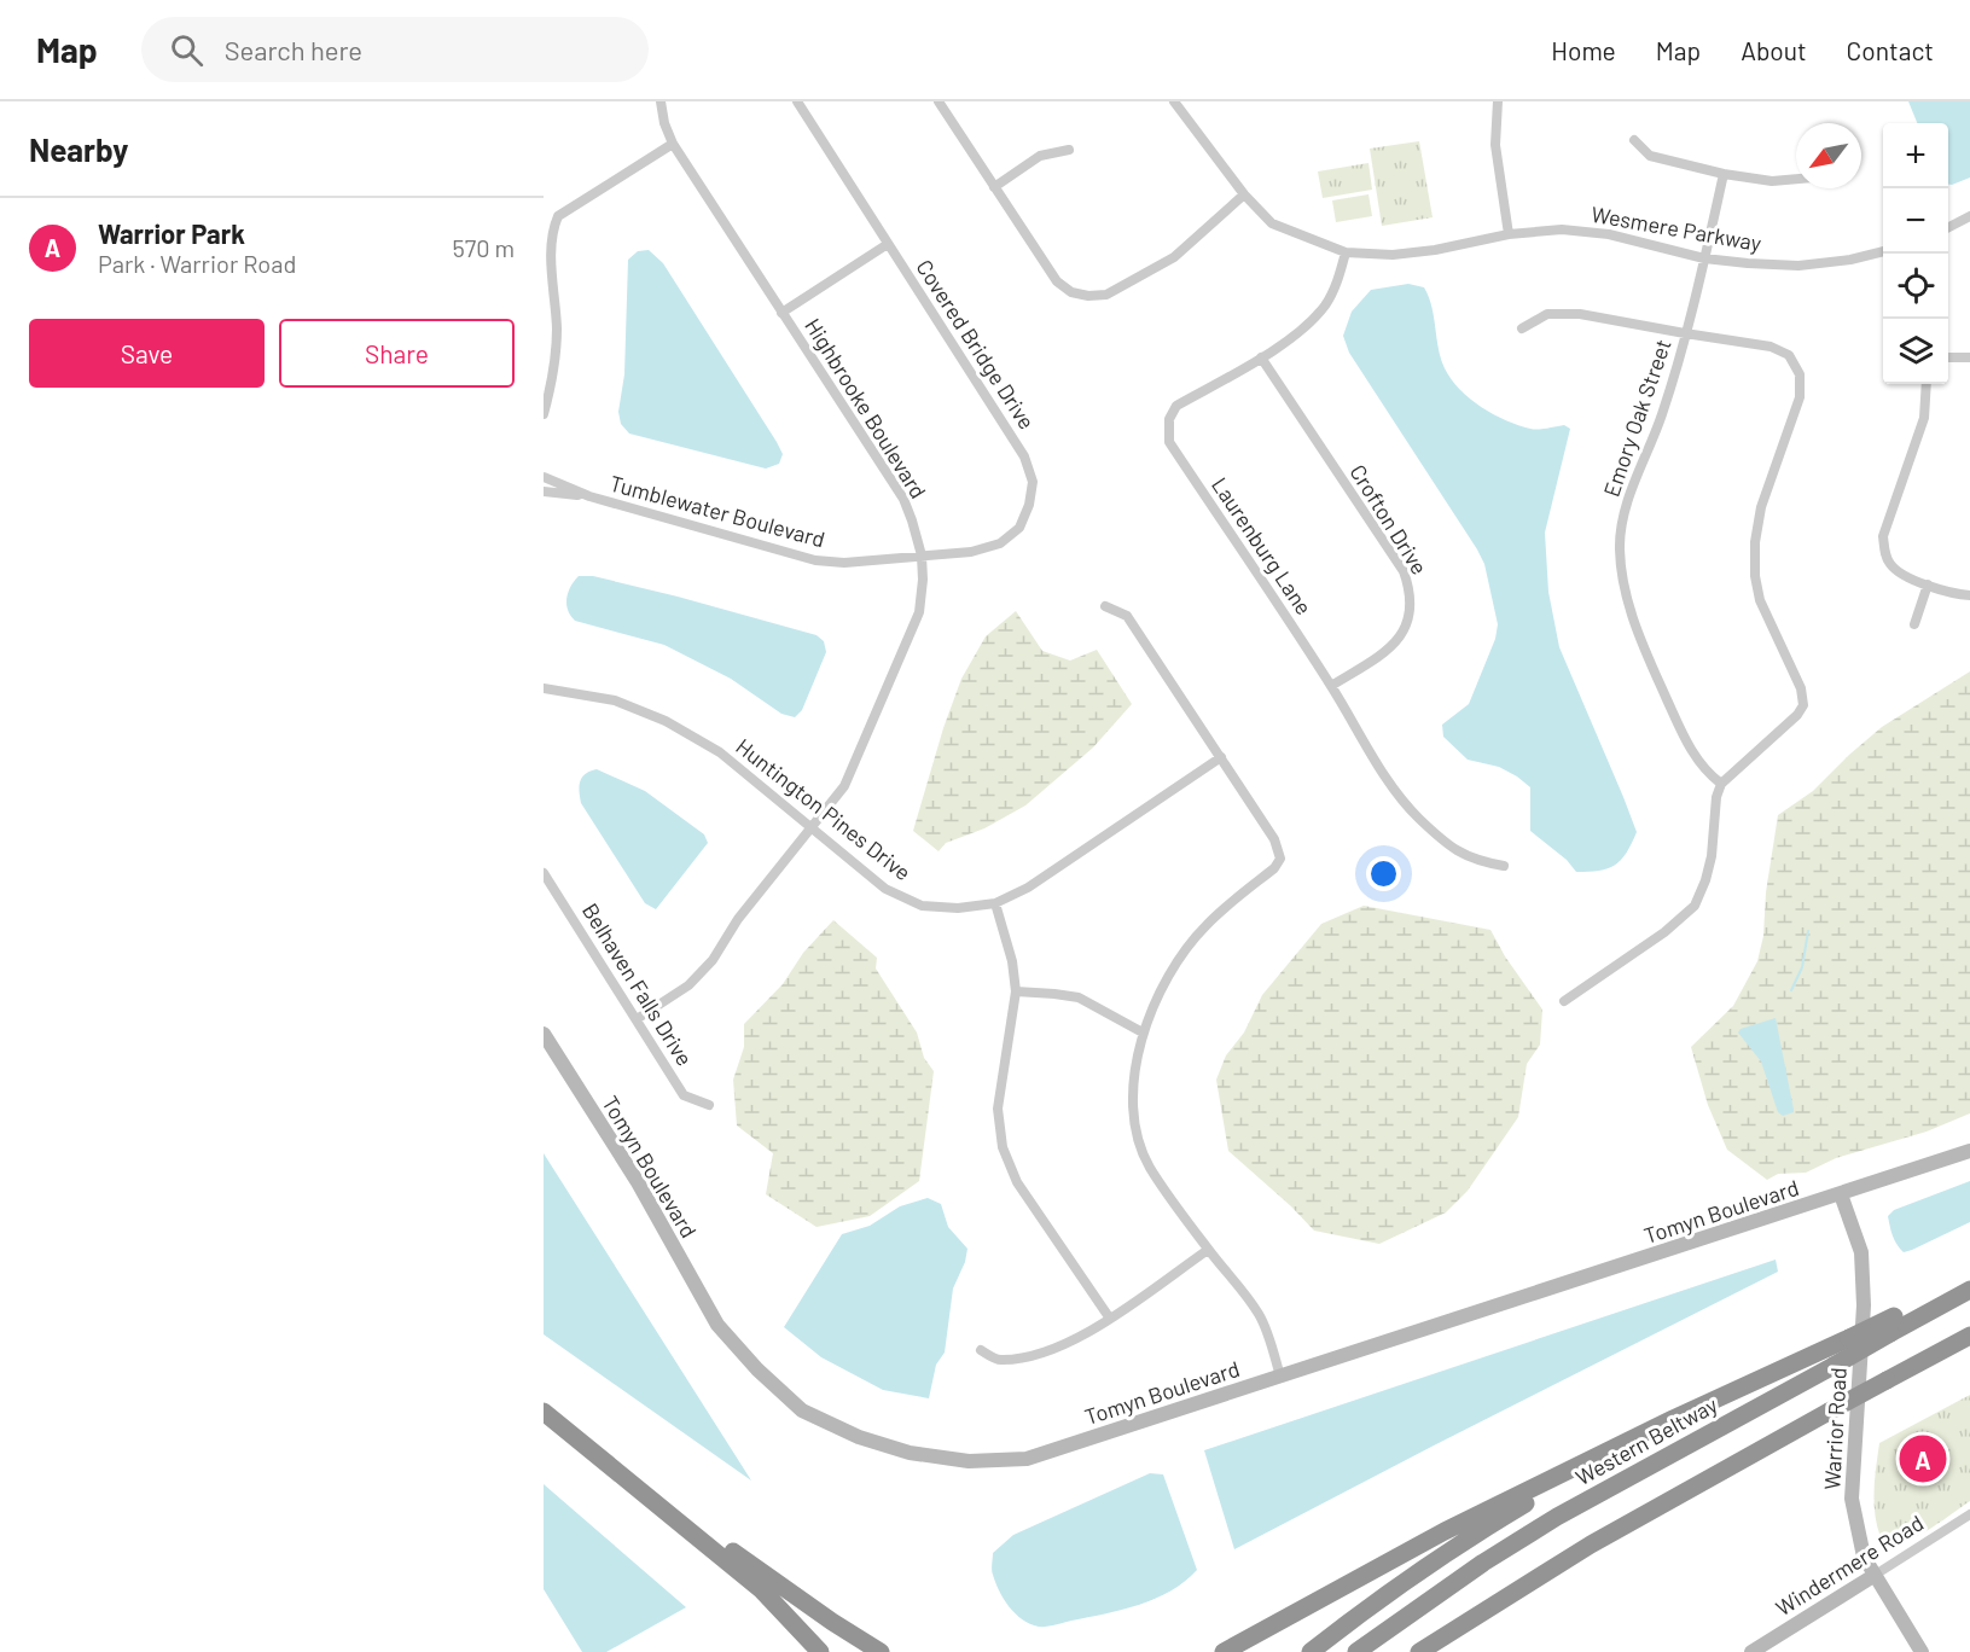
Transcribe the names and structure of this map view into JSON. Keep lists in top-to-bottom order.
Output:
{
  "streets": {
    "highway": ["Western Beltway"],
    "street": [
      "Wesmere Parkway",
      "Covered Bridge Drive",
      "Highbrooke Boulevard",
      "Emory Oak Street",
      "Tumblewater Boulevard",
      "Crofton Drive",
      "Laurenburg Lane",
      "Huntington Pines Drive",
      "Belhaven Falls Drive",
      "Tomyn Boulevard",
      "Warrior Road",
      "Windermere Road"
    ]
  },
  "crossings": [
    ["Wesmere Parkway", "Emory Oak Street"],
    ["Wesmere Parkway", "Laurenburg Lane"],
    ["Covered Bridge Drive", "Highbrooke Boulevard"],
    ["Covered Bridge Drive", "Tumblewater Boulevard"],
    ["Highbrooke Boulevard", "Tumblewater Boulevard"],
    ["Highbrooke Boulevard", "Huntington Pines Drive"],
    ["Highbrooke Boulevard", "Belhaven Falls Drive"],
    ["Crofton Drive", "Laurenburg Lane"],
    ["Tomyn Boulevard", "Warrior Road"],
    ["Warrior Road", "Windermere Road"]
  ],
  "north": "bottom left",
  "page": {
    "header": "Map",
    "search": "Search here",
    "nav": [
      "Home",
      "Map",
      "About",
      "Contact"
    ],
    "heading": "Nearby",
    "map_buttons": ["+", "−"],
    "list": [
      {
        "mark": "A",
        "name": "Warrior Park",
        "note": "Park · Warrior Road",
        "value": "570 m"
      }
    ],
    "buttons": ["Save", "Share"],
    "pins": "A"
  }
}
